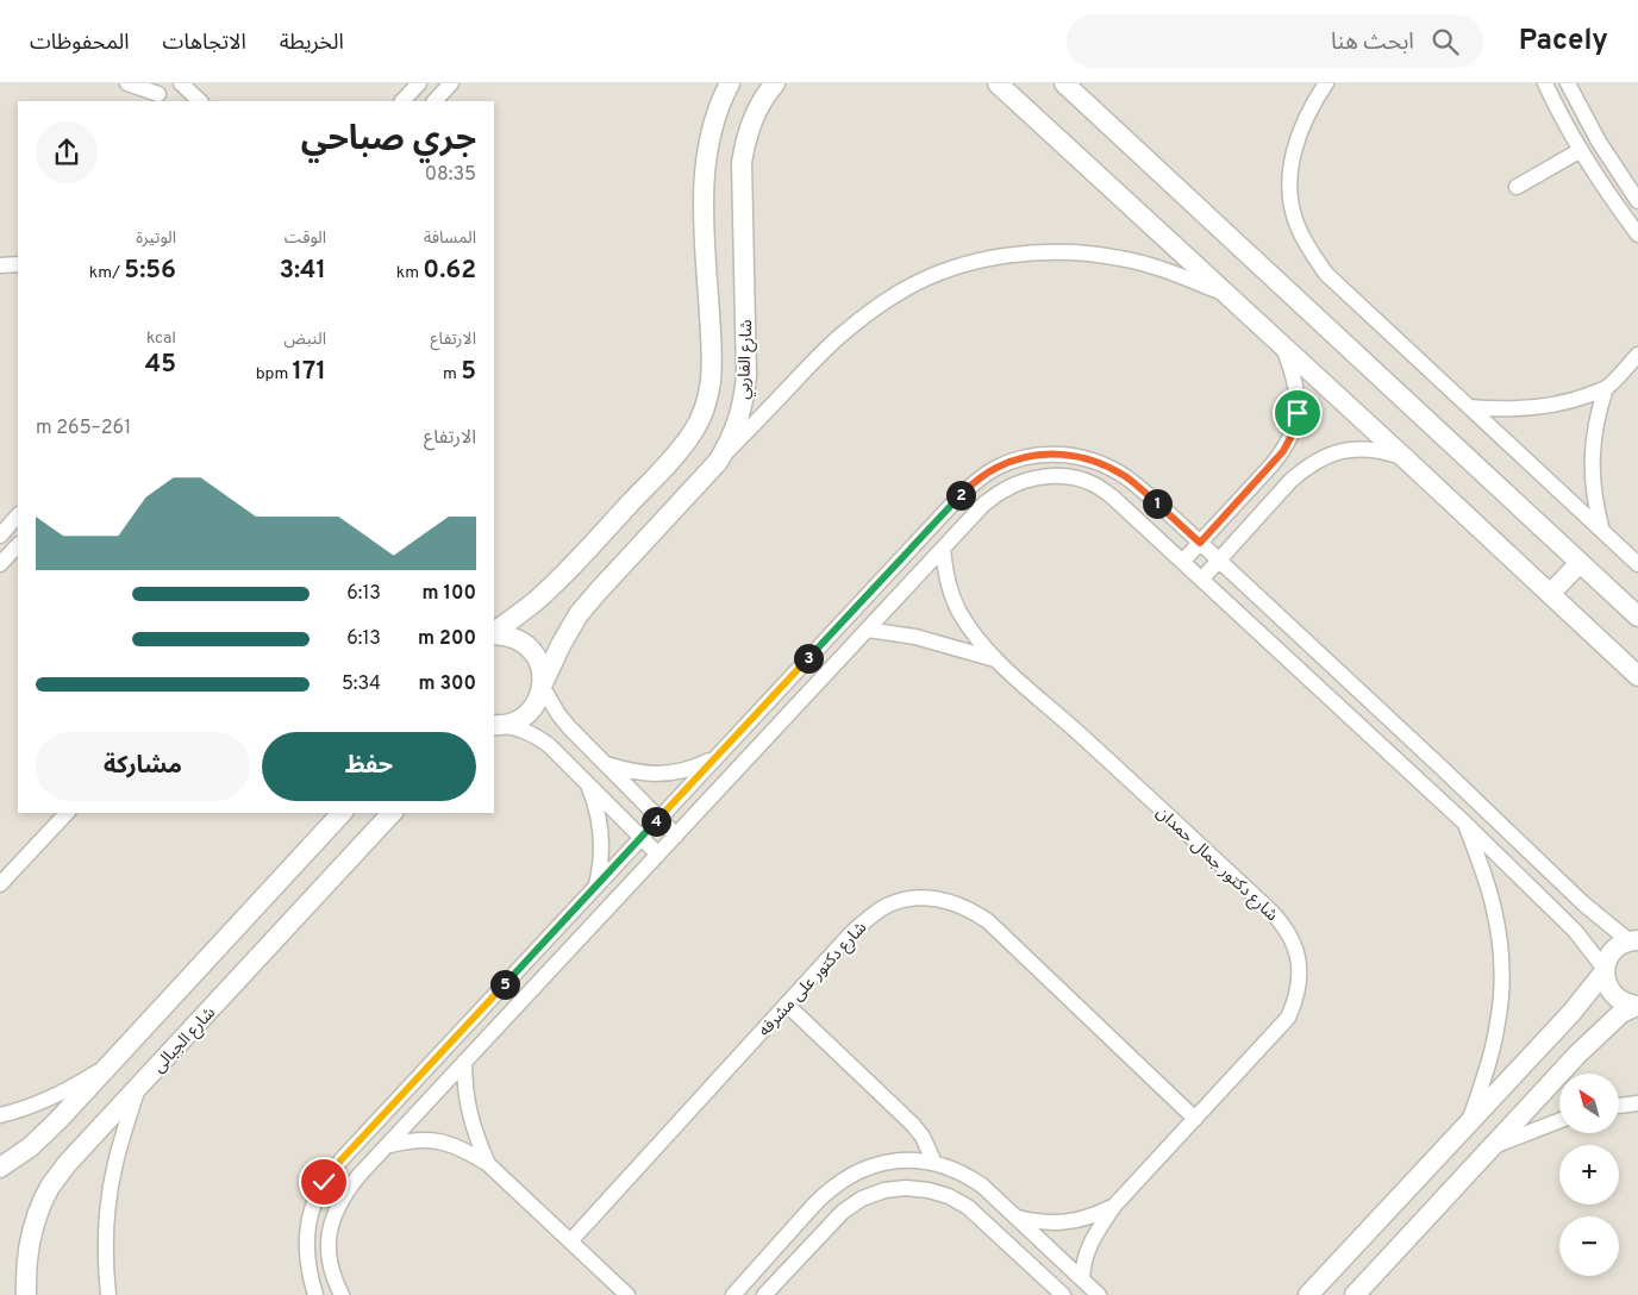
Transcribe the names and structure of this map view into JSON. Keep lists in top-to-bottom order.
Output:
{
  "streets": {
    "street": [
      "شارع الفاربي",
      "شارع دكتور جمال حمدان",
      "شارع دكتور على مشرفه",
      "شارع الجبالى"
    ]
  },
  "crossings": [
    ["شارع دكتور جمال حمدان", "شارع دكتور على مشرفه"]
  ],
  "north": "top left",
  "page": {
    "header": "Pacely",
    "search": "ابحث هنا",
    "nav": ["الخريطة", "الاتجاهات", "المحفوظات"],
    "heading": ["جري صباحي", "08:35"],
    "stats": [
      ["المسافة", "0.62 km"],
      ["الوقت", "3:41"],
      ["الوتيرة", "5:56 /km"],
      ["الارتفاع", "5 m"],
      ["النبض", "171 bpm"],
      ["kcal", "45"]
    ],
    "chart": ["الارتفاع", "261–265 m"],
    "pins": [
      "2",
      "1",
      "3",
      "4",
      "5"
    ],
    "list": [
      {
        "name": "100 m",
        "note": "6:13"
      },
      {
        "name": "200 m",
        "note": "6:13"
      },
      {
        "name": "300 m",
        "note": "5:34"
      }
    ],
    "buttons": ["حفظ", "مشاركة"],
    "map_buttons": ["+", "−"]
  }
}
